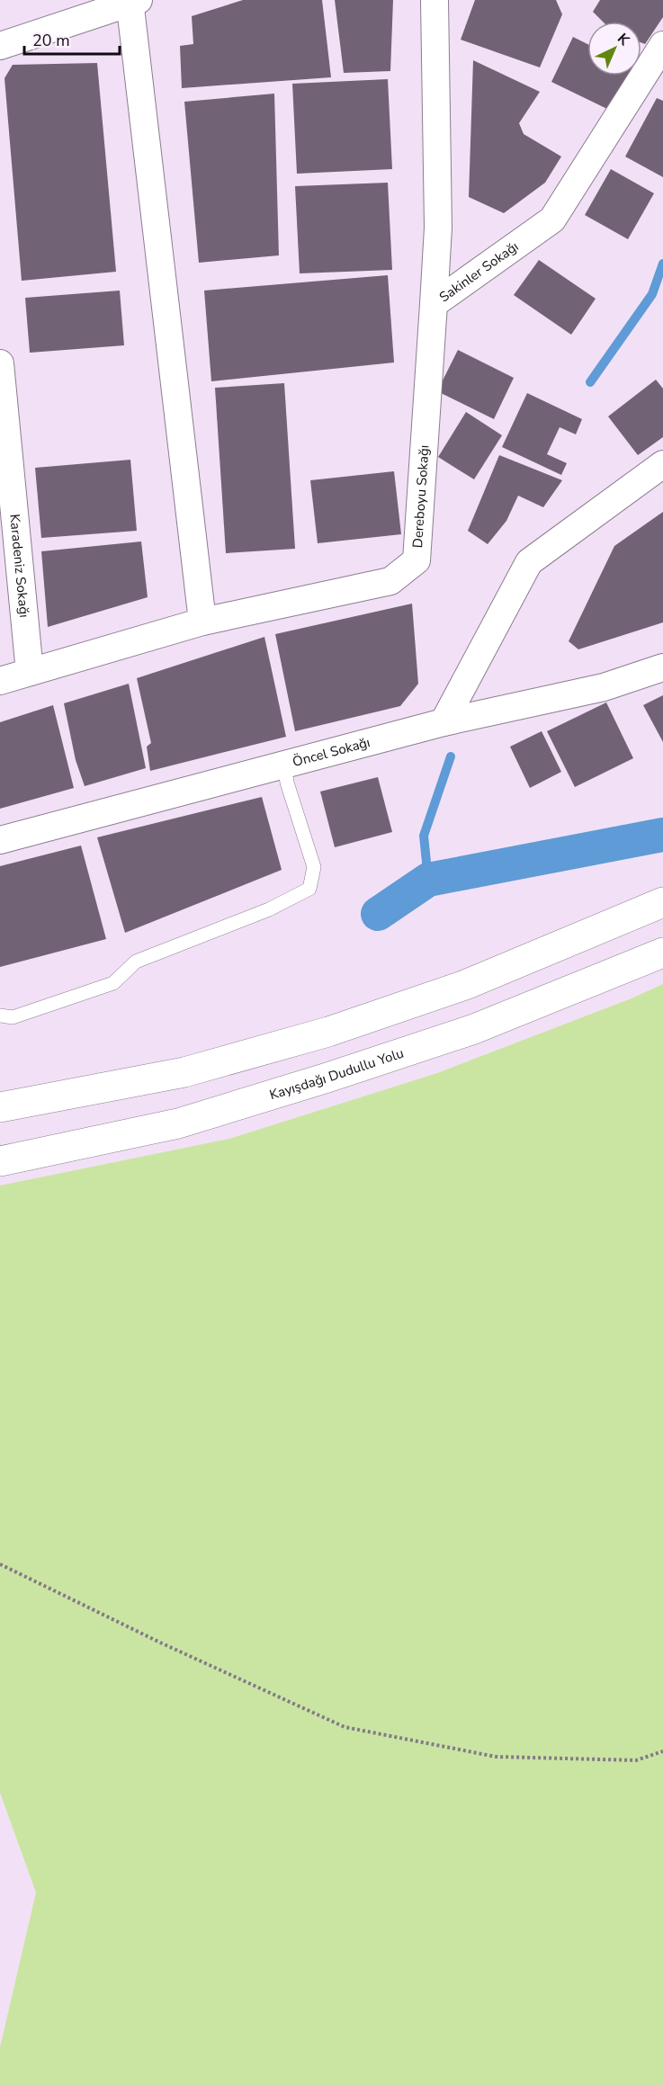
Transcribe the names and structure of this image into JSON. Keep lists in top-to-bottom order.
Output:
{
  "streets": {
    "main road": ["Kayışdağı Dudullu Yolu"],
    "street": [
      "Sakinler Sokağı",
      "Dereboyu Sokağı",
      "Karadeniz Sokağı",
      "Öncel Sokağı"
    ]
  },
  "crossings": [
    ["Sakinler Sokağı", "Dereboyu Sokağı"],
    ["Dereboyu Sokağı", "Karadeniz Sokağı"]
  ],
  "scale_bar": "20 m",
  "north": "top right"
}
